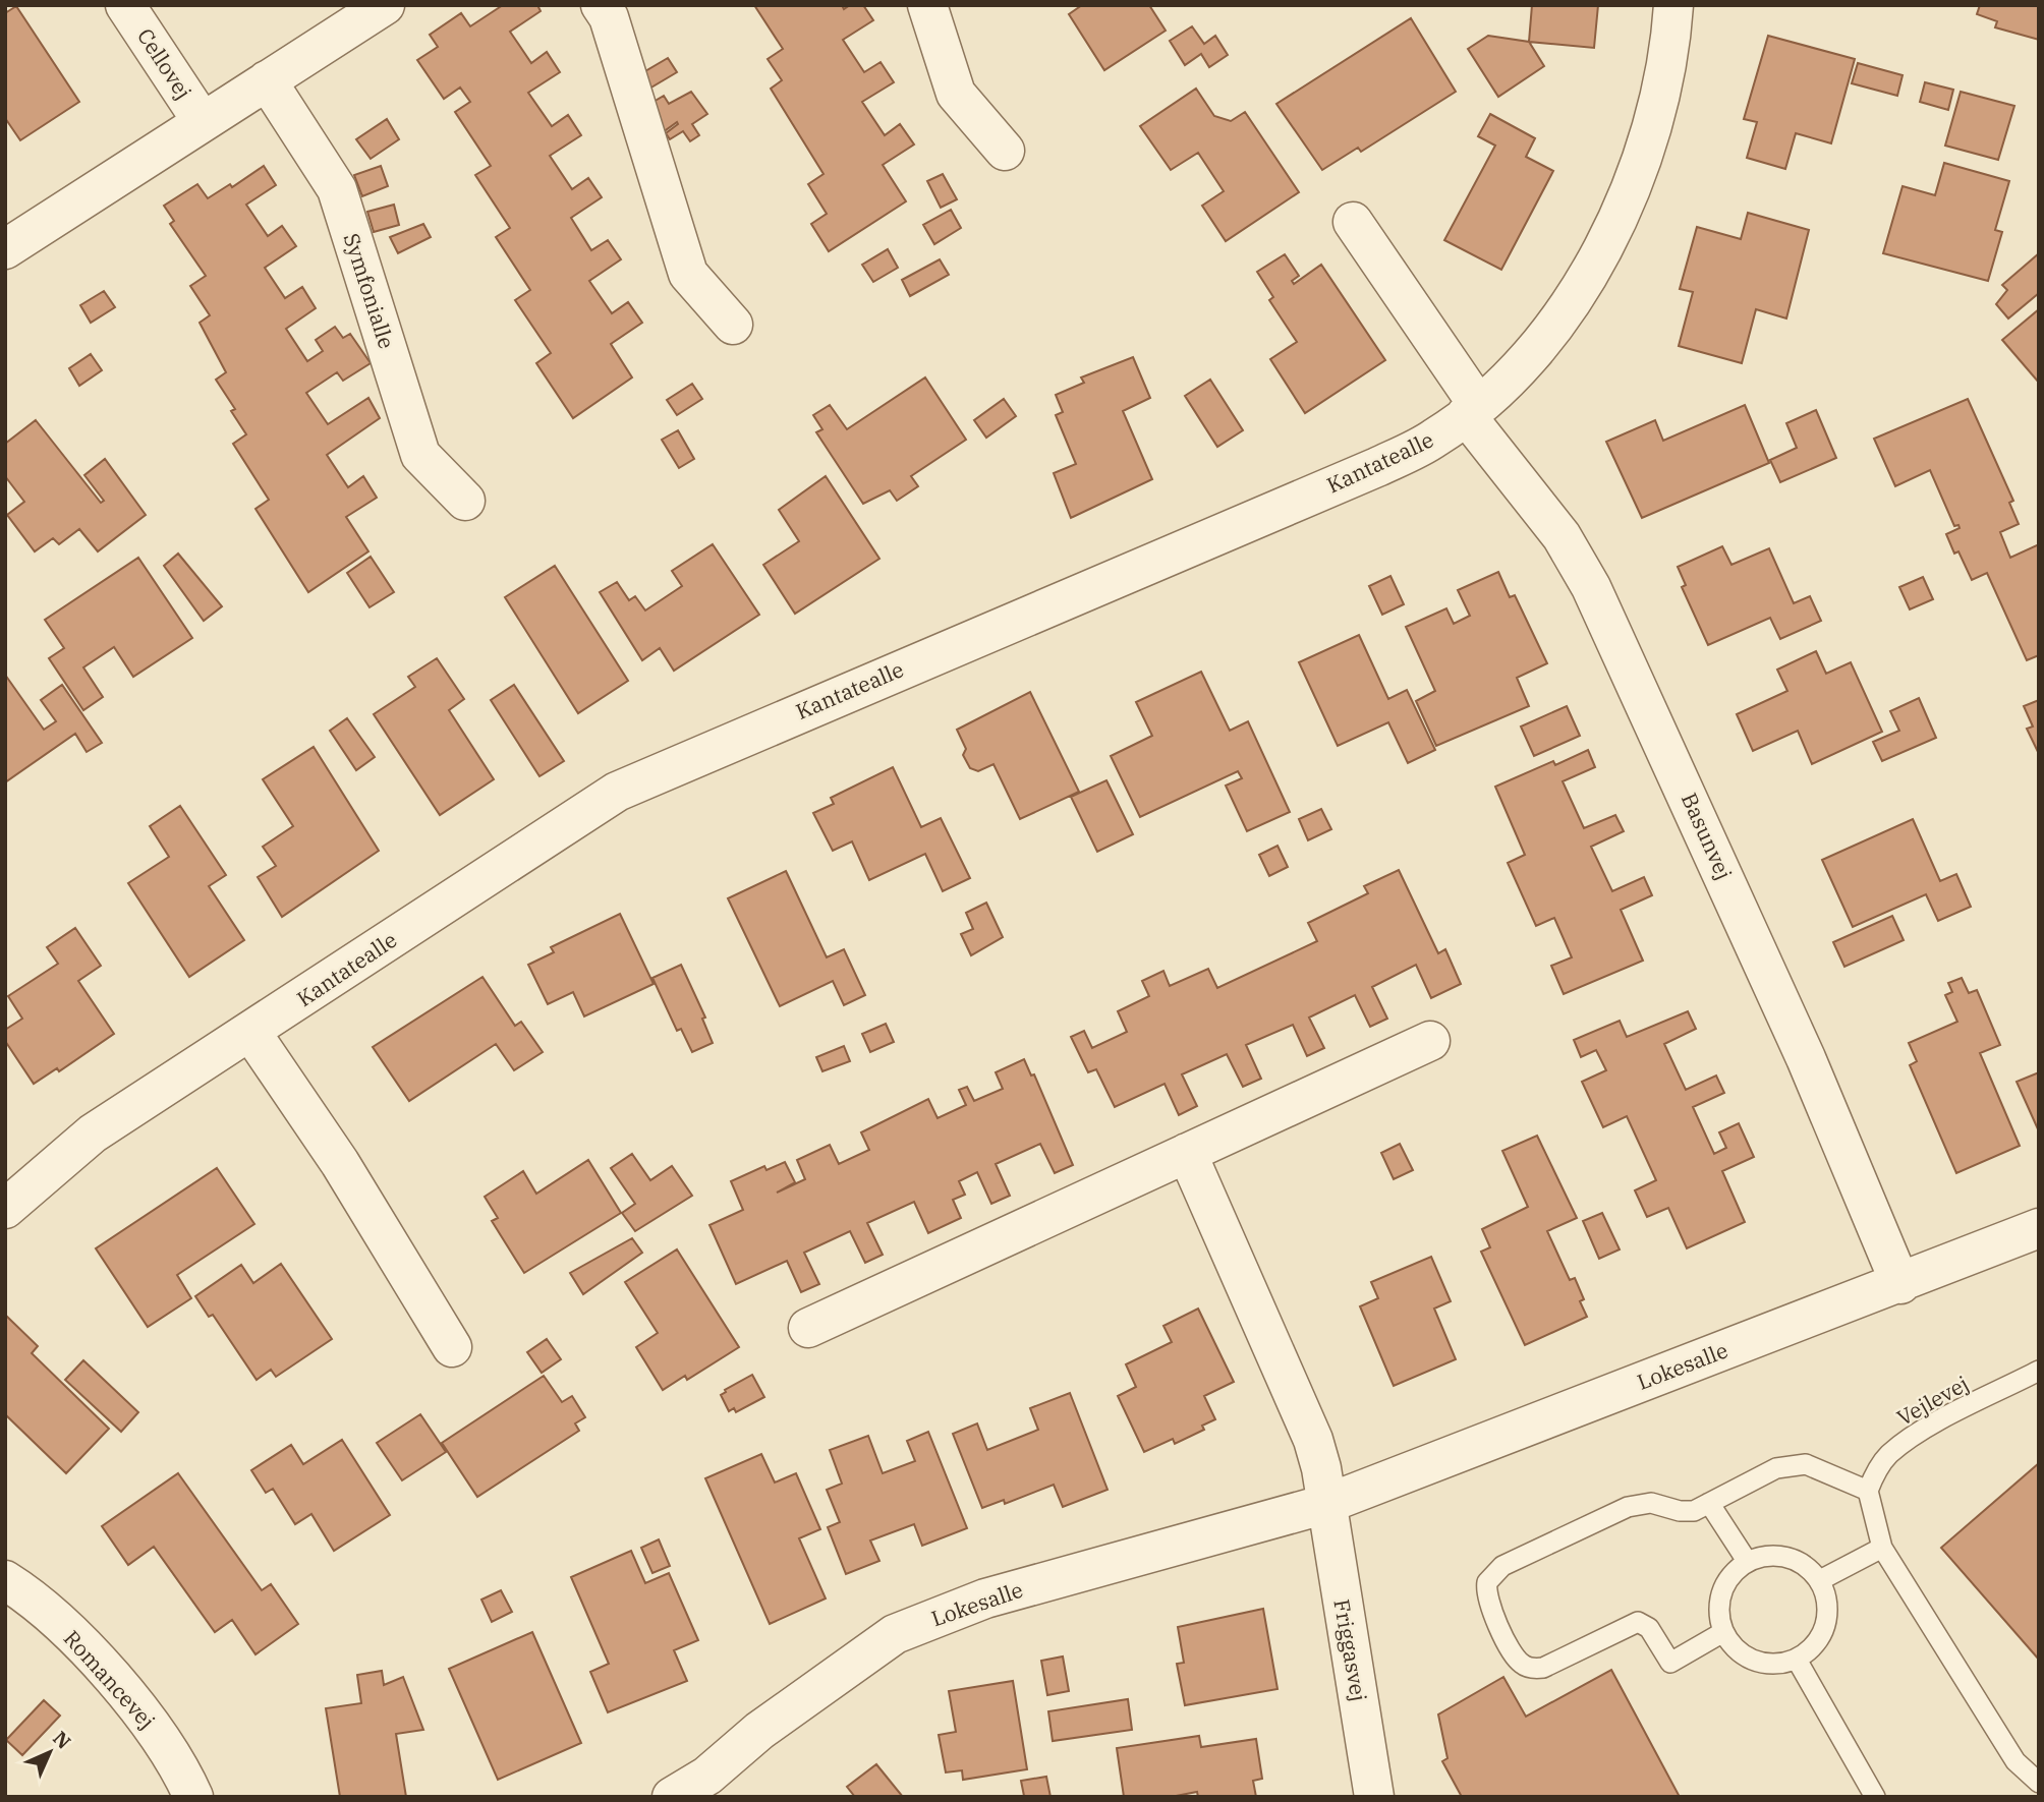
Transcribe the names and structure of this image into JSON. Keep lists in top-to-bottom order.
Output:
{
  "streets": {
    "street": [
      "Cellovej",
      "Symfonialle",
      "Kantatealle",
      "Basunvej",
      "Lokesalle",
      "Friggasvej",
      "Romancevej"
    ],
    "lane": ["Vejlevej"]
  },
  "crossings": [
    ["Kantatealle", "Basunvej"],
    ["Basunvej", "Lokesalle"],
    ["Lokesalle", "Friggasvej"]
  ],
  "north": "top right"
}
